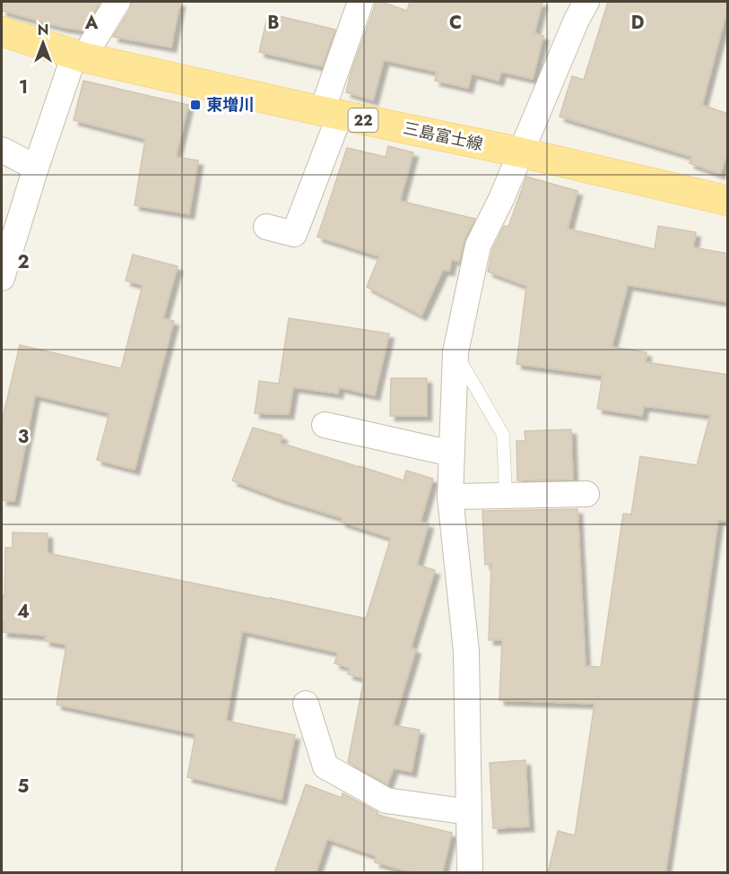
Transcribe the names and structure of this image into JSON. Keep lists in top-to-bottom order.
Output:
{
  "streets": {
    "main road": ["22", "三島富士線"]
  },
  "places": {
    "transit": ["東増川"]
  },
  "north": "top",
  "grid": {
    "columns": [
      "A",
      "B",
      "C",
      "D"
    ],
    "rows": [
      "1",
      "2",
      "3",
      "4",
      "5"
    ]
  }
}
